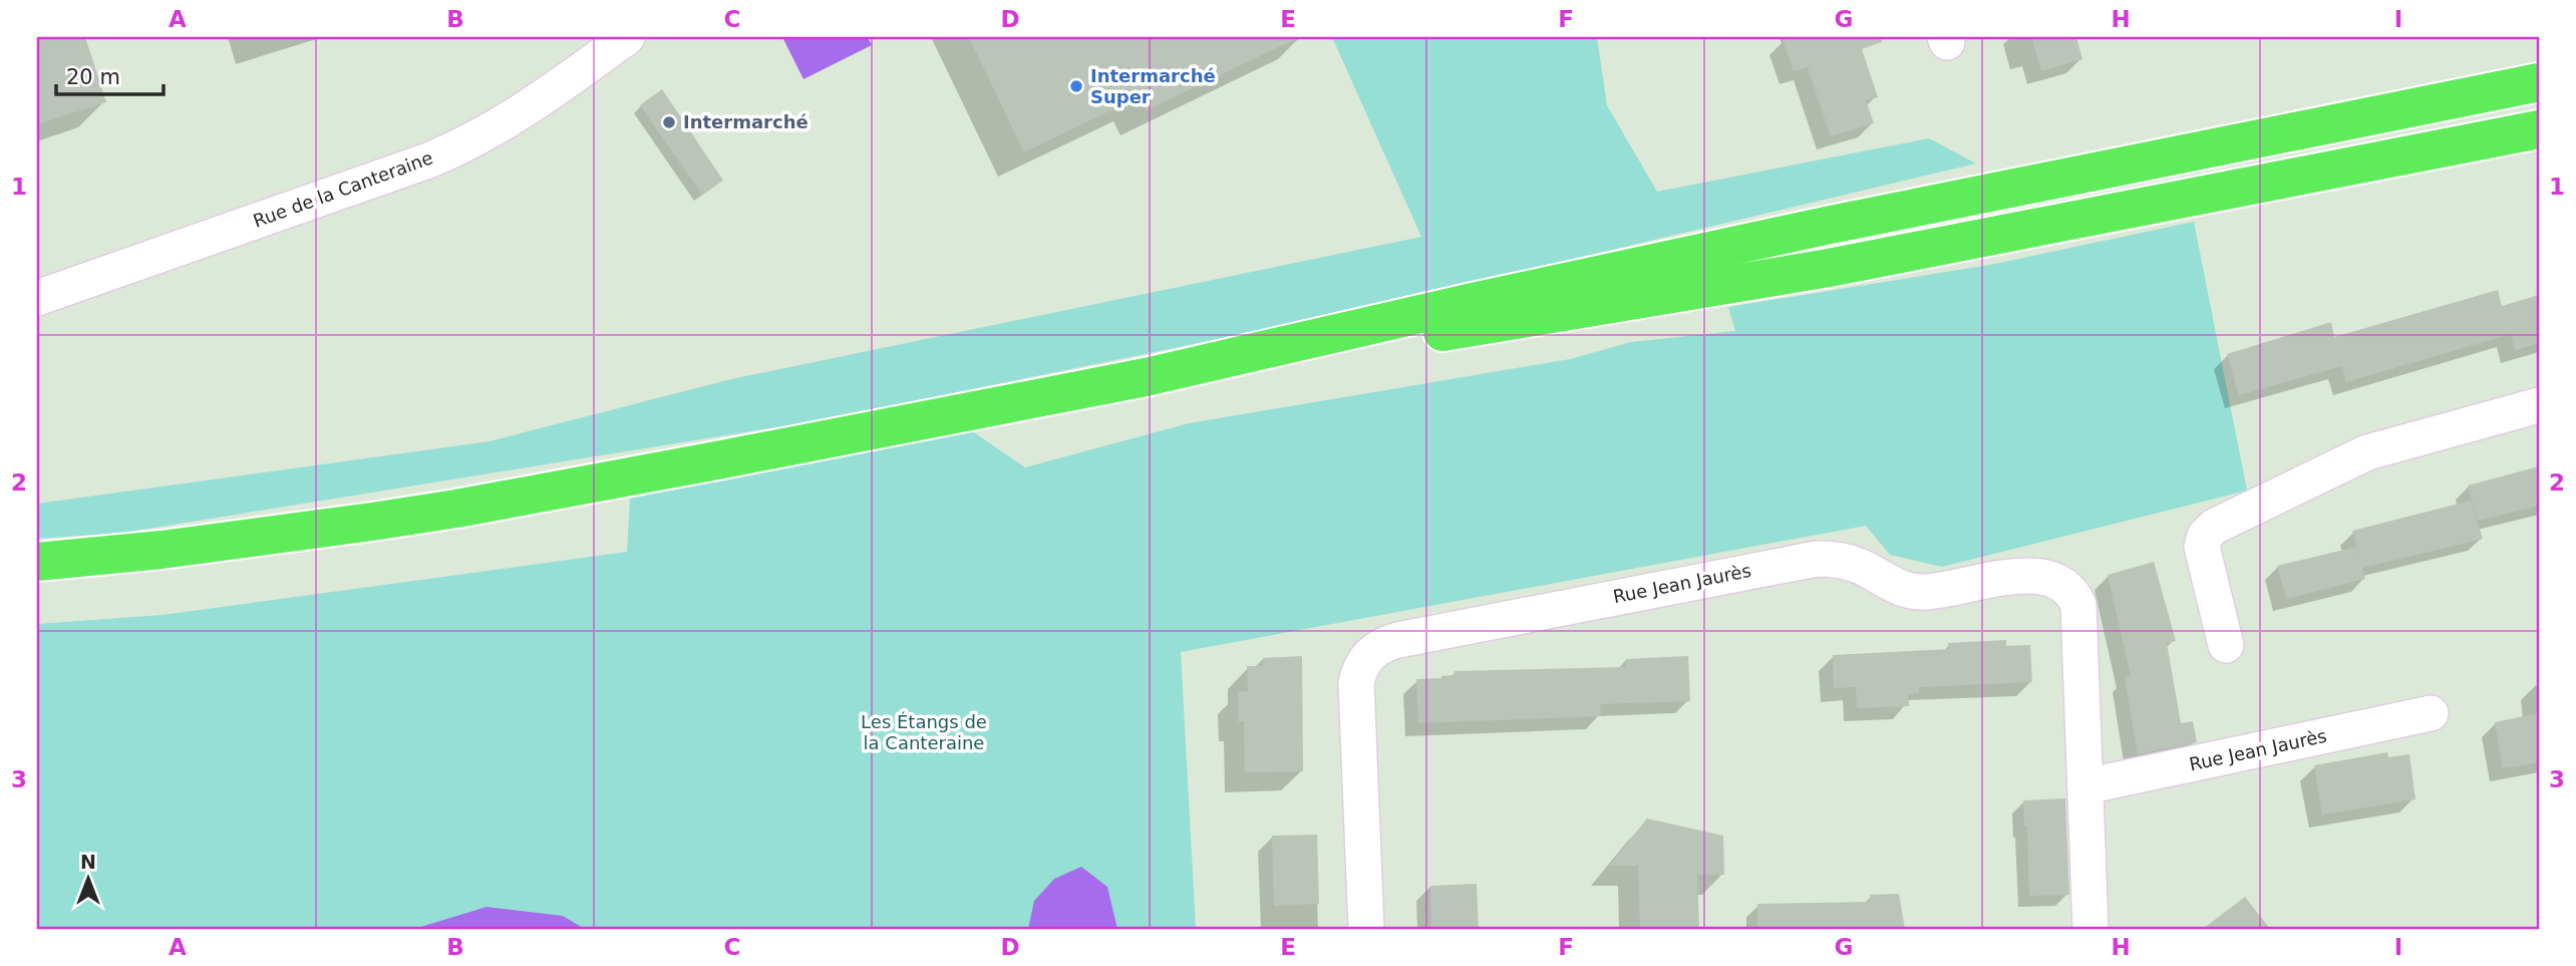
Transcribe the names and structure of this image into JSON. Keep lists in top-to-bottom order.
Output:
{
  "streets": {
    "street": ["Rue de la Canteraine", "Rue Jean Jaurès"]
  },
  "parks": ["Les Étangs de la Canteraine"],
  "places": ["Intermarché Super", "Intermarché"],
  "scale_bar": "20 m",
  "north": "top",
  "grid": {
    "columns": [
      "A",
      "B",
      "C",
      "D",
      "E",
      "F",
      "G",
      "H",
      "I"
    ],
    "rows": ["1", "2", "3"]
  }
}
